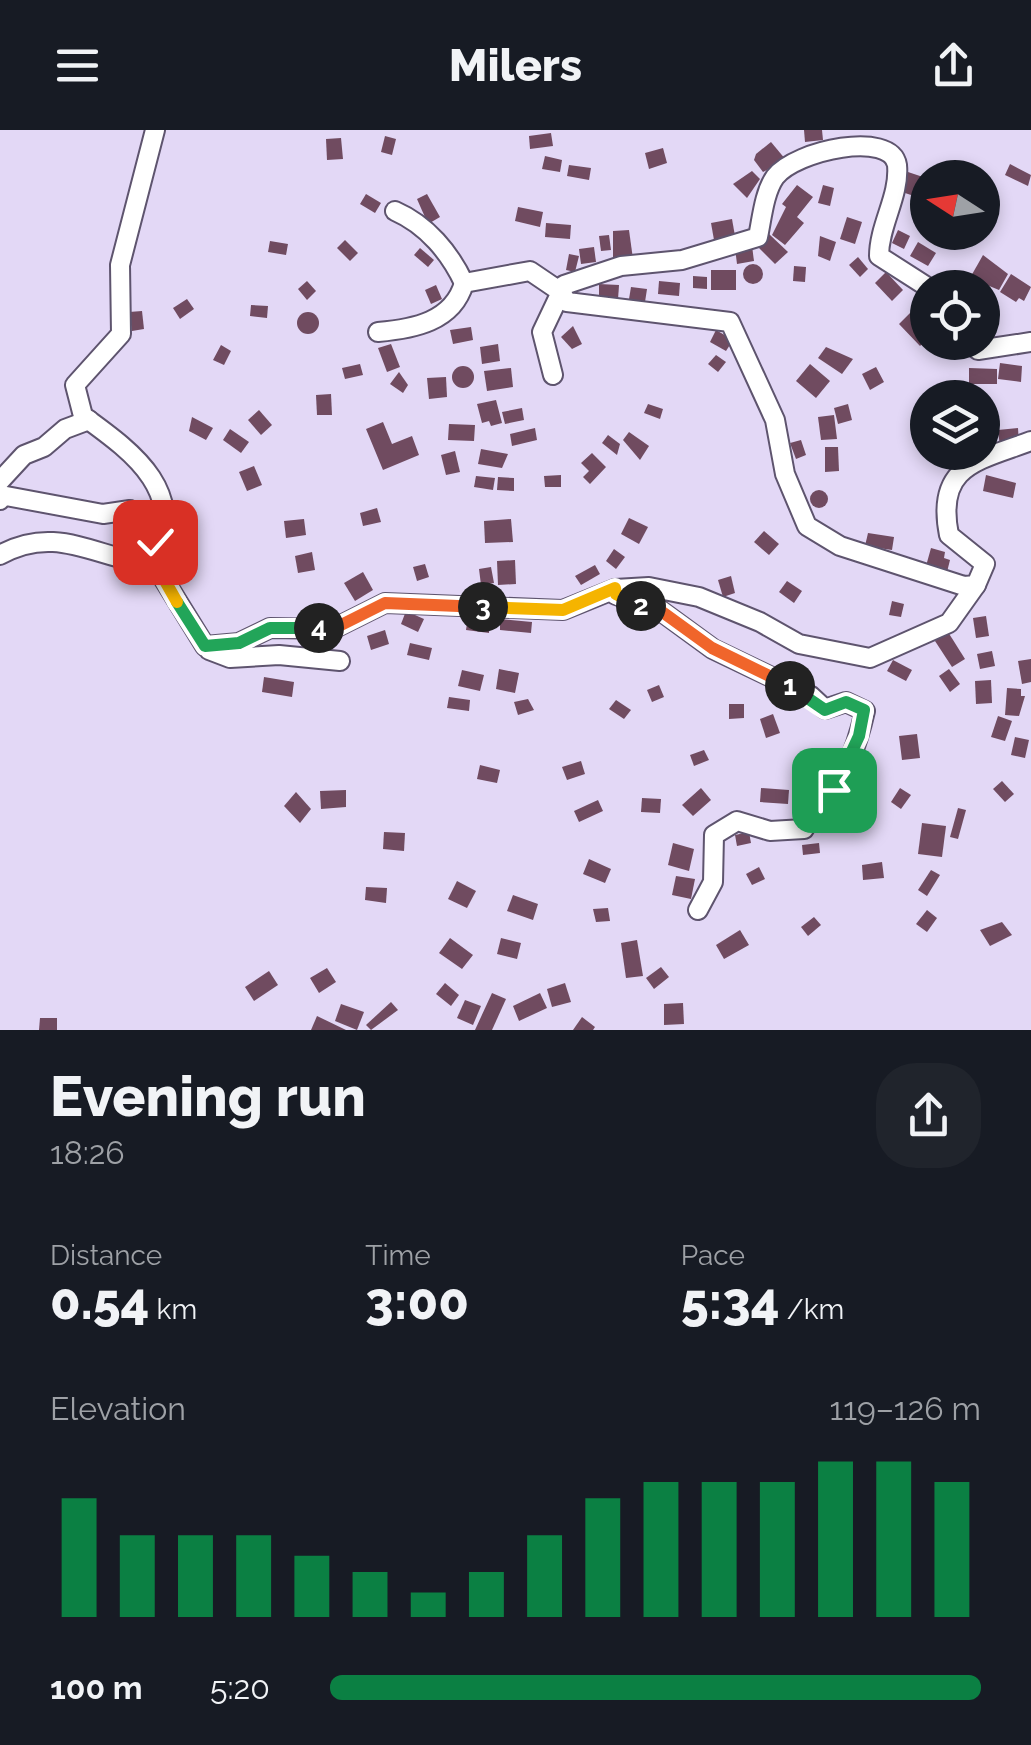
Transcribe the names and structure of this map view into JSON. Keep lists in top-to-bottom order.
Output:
{
  "north": "left",
  "page": {
    "header": "Milers",
    "pins": [
      "2",
      "3",
      "4",
      "1"
    ],
    "heading": ["Evening run", "18:26"],
    "stats": [
      ["Distance", "0.54 km"],
      ["Time", "3:00"],
      ["Pace", "5:34 /km"]
    ],
    "chart": ["Elevation", "119–126 m"],
    "list": [
      {
        "name": "100 m",
        "note": "5:20"
      }
    ]
  }
}
